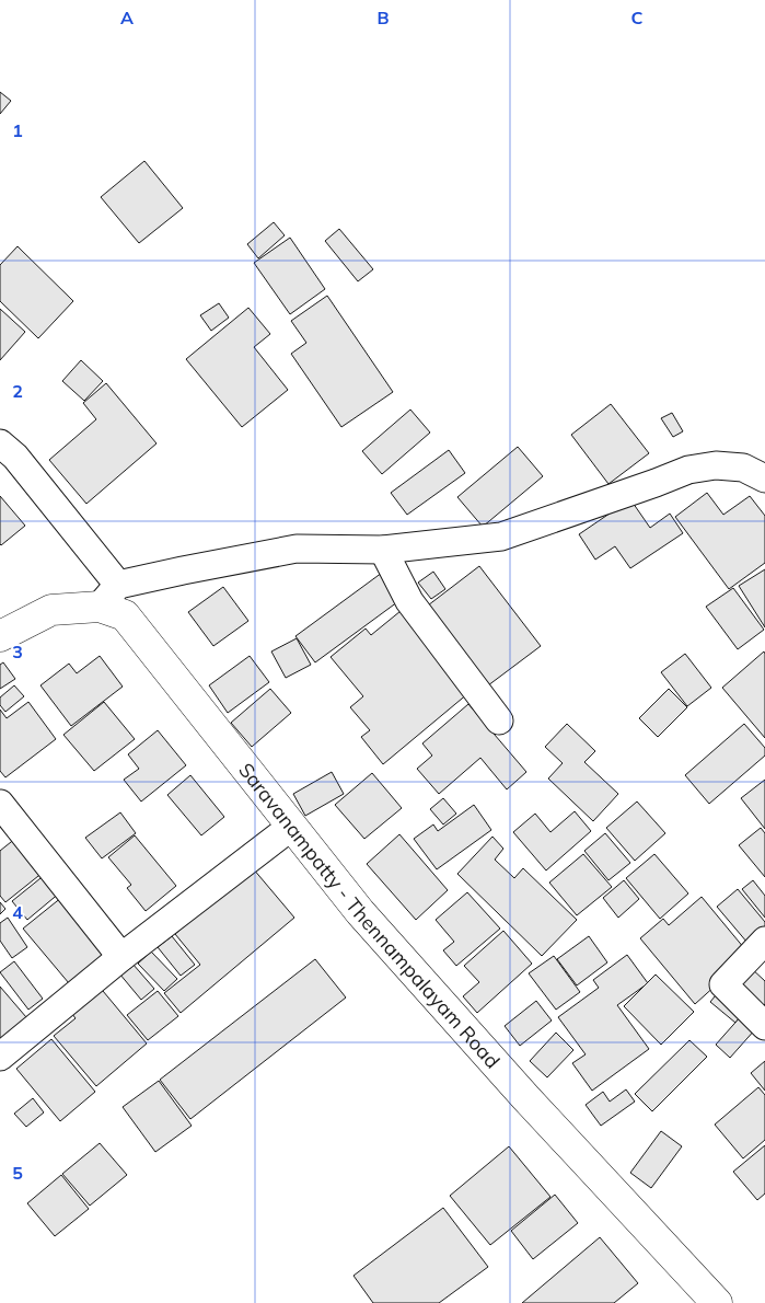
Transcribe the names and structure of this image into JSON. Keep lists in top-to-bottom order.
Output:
{
  "streets": {
    "main road": ["Saravanampatty - Thennampalayam Road"]
  },
  "grid": {
    "columns": ["A", "B", "C"],
    "rows": [
      "1",
      "2",
      "3",
      "4",
      "5"
    ]
  }
}
